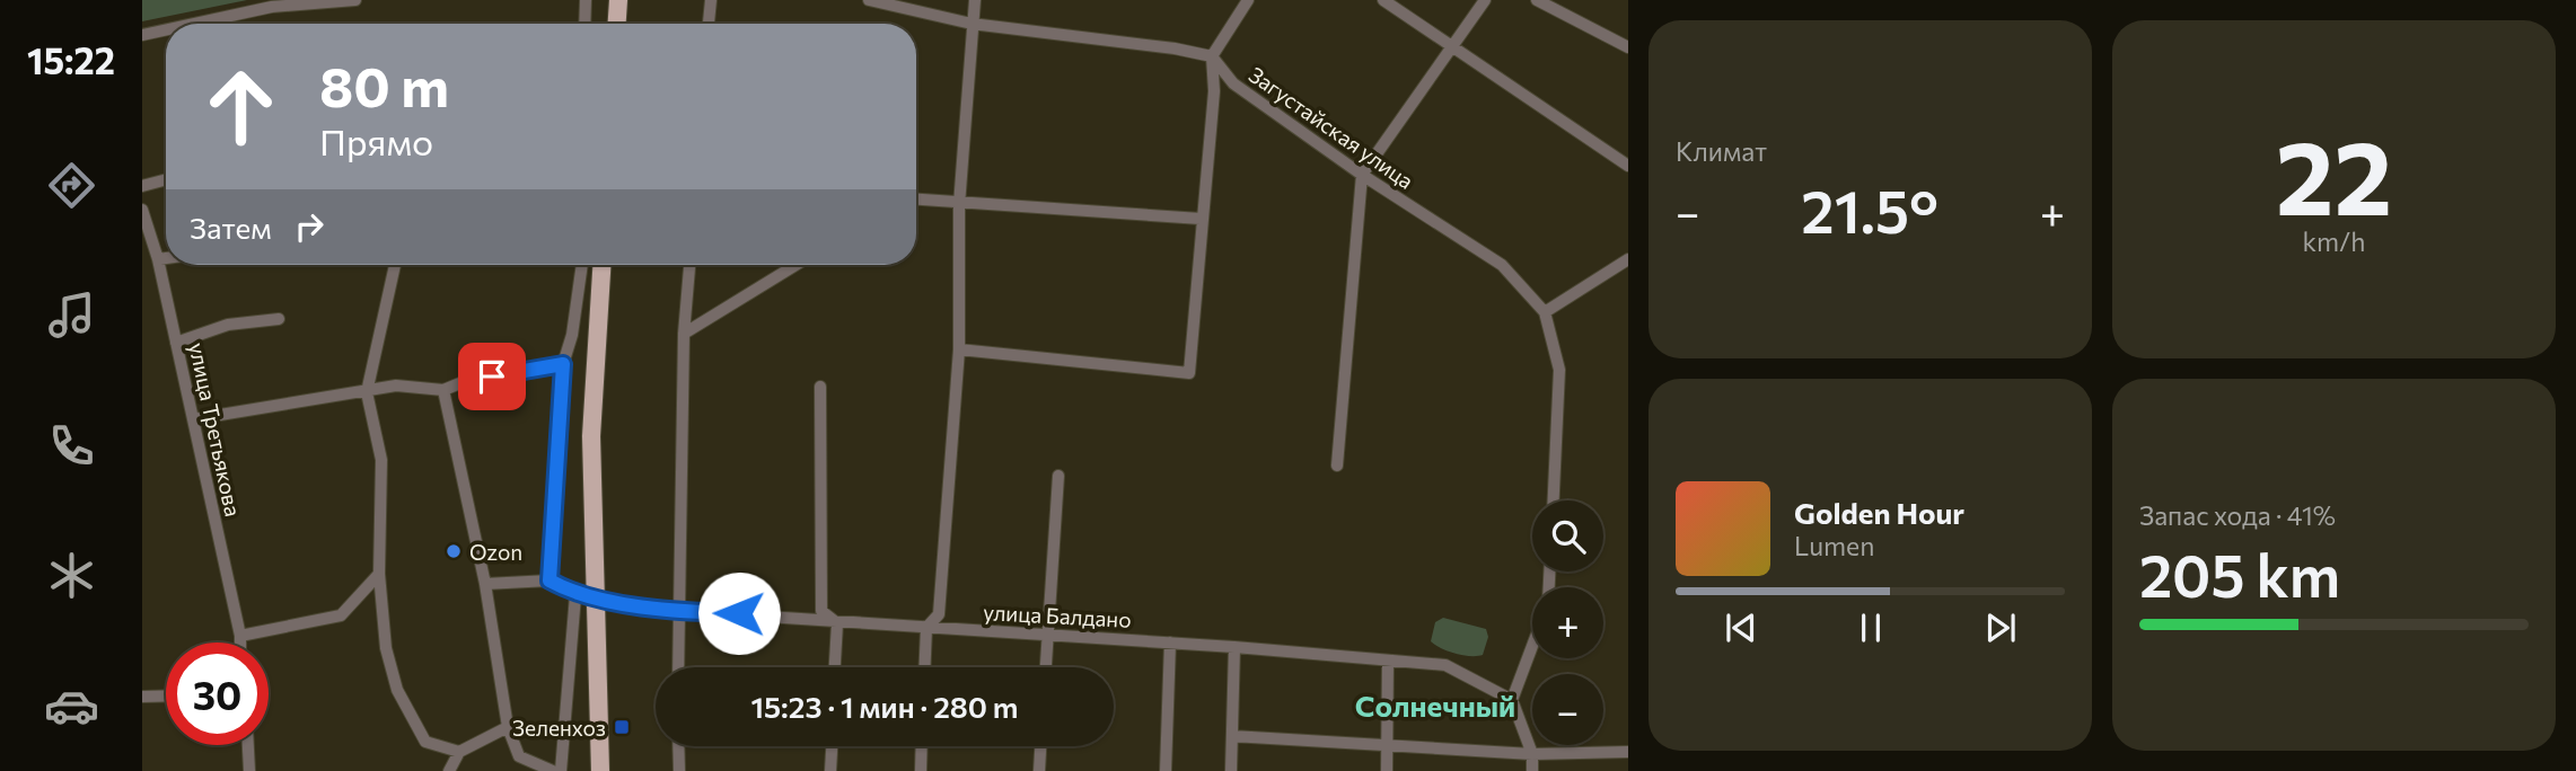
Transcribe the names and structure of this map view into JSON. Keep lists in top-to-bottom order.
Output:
{
  "streets": {
    "street": ["Загустайская улица", "улица Третьякова", "улица Балдано"]
  },
  "districts": ["Солнечный"],
  "places": {
    "other": ["Ozon"],
    "transit": ["Зеленхоз"]
  },
  "page": {
    "tabs": "15:22",
    "tile": [
      "Климат",
      ["22", "km/h"],
      ["Запас хода · 41%", "205 km"]
    ],
    "turn": ["80 m", "Прямо"],
    "heat": ["−", "21.5°", "+"],
    "then": "Затем",
    "song": ["Golden Hour", "Lumen"],
    "map_buttons": ["+", "−"],
    "limit": "30",
    "trip": "15:23 · 1 мин · 280 m"
  }
}
